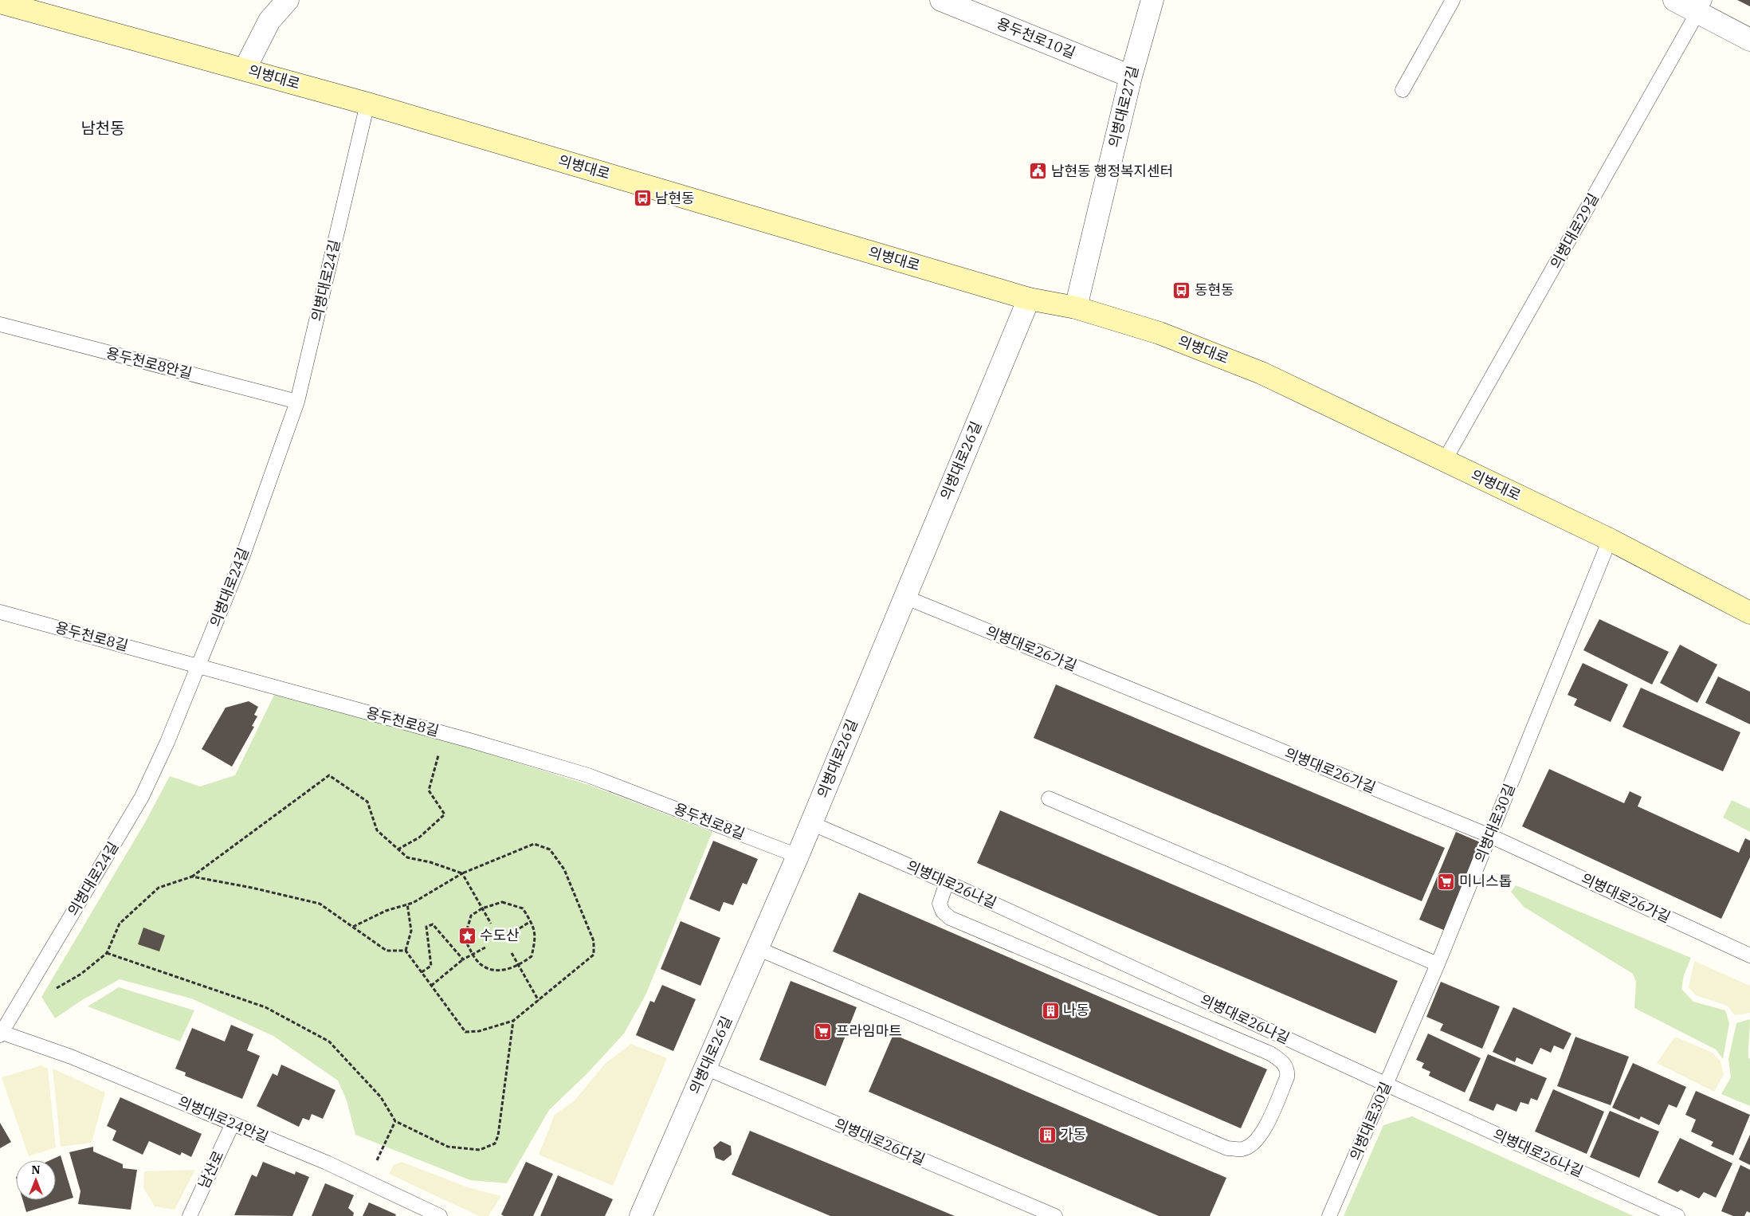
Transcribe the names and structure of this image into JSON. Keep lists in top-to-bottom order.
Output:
{
  "streets": {
    "street": [
      "용두천로10길",
      "의병대로",
      "의병대로27길",
      "의병대로26길"
    ],
    "lane": [
      "의병대로29길",
      "의병대로24길",
      "용두천로8안길",
      "용두천로8길",
      "의병대로26가길",
      "의병대로30길",
      "의병대로26나길",
      "의병대로24안길",
      "의병대로26다길",
      "남산로"
    ]
  },
  "crossings": [
    ["용두천로10길", "의병대로27길"],
    ["의병대로", "의병대로27길"],
    ["의병대로", "의병대로29길"],
    ["의병대로", "의병대로24길"],
    ["의병대로", "의병대로26길"],
    ["의병대로", "의병대로30길"],
    ["의병대로24길", "용두천로8안길"],
    ["의병대로24길", "용두천로8길"],
    ["의병대로24길", "의병대로24안길"],
    ["의병대로26길", "용두천로8길"],
    ["의병대로26길", "의병대로26가길"],
    ["의병대로26길", "의병대로26나길"],
    ["의병대로26길", "의병대로26다길"],
    ["의병대로26가길", "의병대로30길"],
    ["의병대로30길", "의병대로26나길"],
    ["의병대로24안길", "남산로"]
  ],
  "districts": ["남천동"],
  "places": {
    "public building": ["남현동 행정복지센터"],
    "bus stop": ["남현동", "동현동"],
    "supermarket": ["미니스톱", "프라임마트"],
    "place": ["수도산"],
    "building": ["나동", "가동"]
  },
  "north": "top"
}
